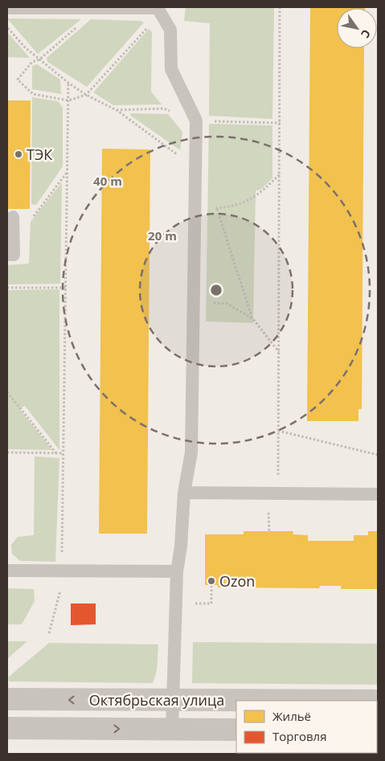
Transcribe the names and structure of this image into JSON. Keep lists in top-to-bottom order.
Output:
{
  "streets": {
    "street": ["Октябрьская улица"]
  },
  "places": ["ТЭК", "Ozon"],
  "legend": ["Жильё", "Торговля"],
  "north": "bottom right",
  "rings": ["40 m", "20 m"]
}
